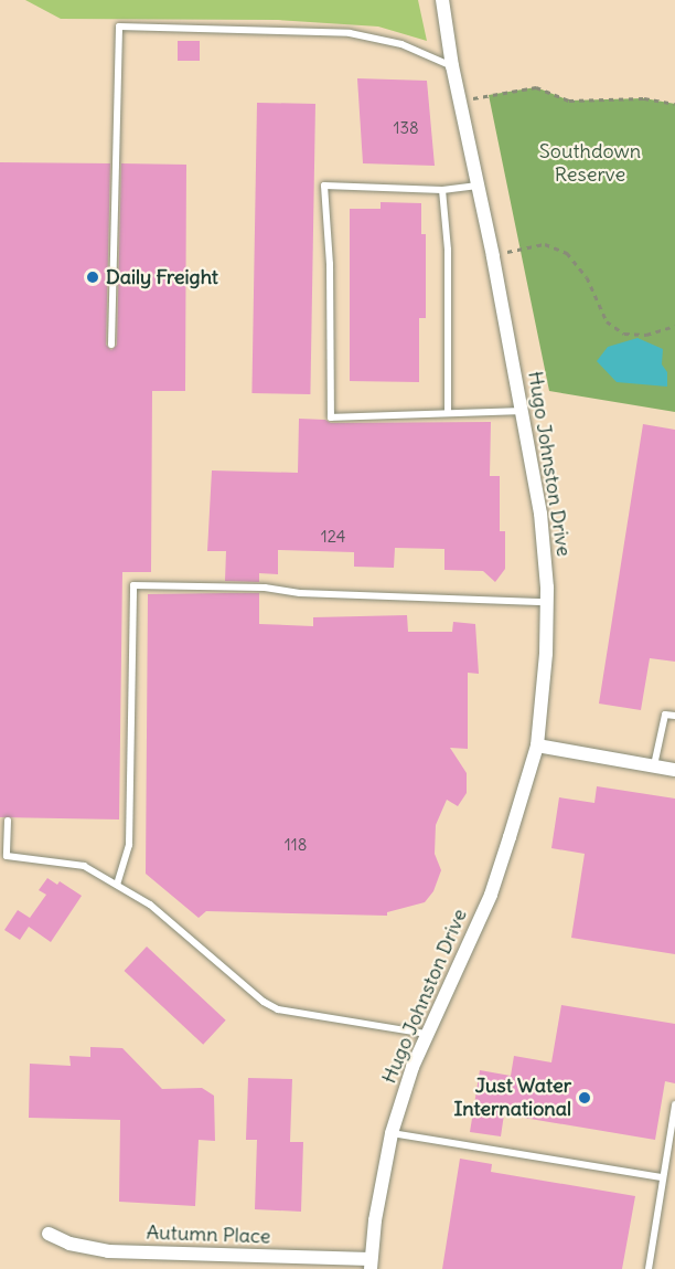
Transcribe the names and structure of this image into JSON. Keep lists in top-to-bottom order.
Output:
{
  "streets": {
    "street": ["Hugo Johnston Drive", "Autumn Place"]
  },
  "crossings": [
    ["Hugo Johnston Drive", "Autumn Place"]
  ],
  "parks": ["Southdown Reserve"],
  "places": ["Daily Freight", "Just Water International"],
  "house_numbers": ["138", "124", "118"]
}
